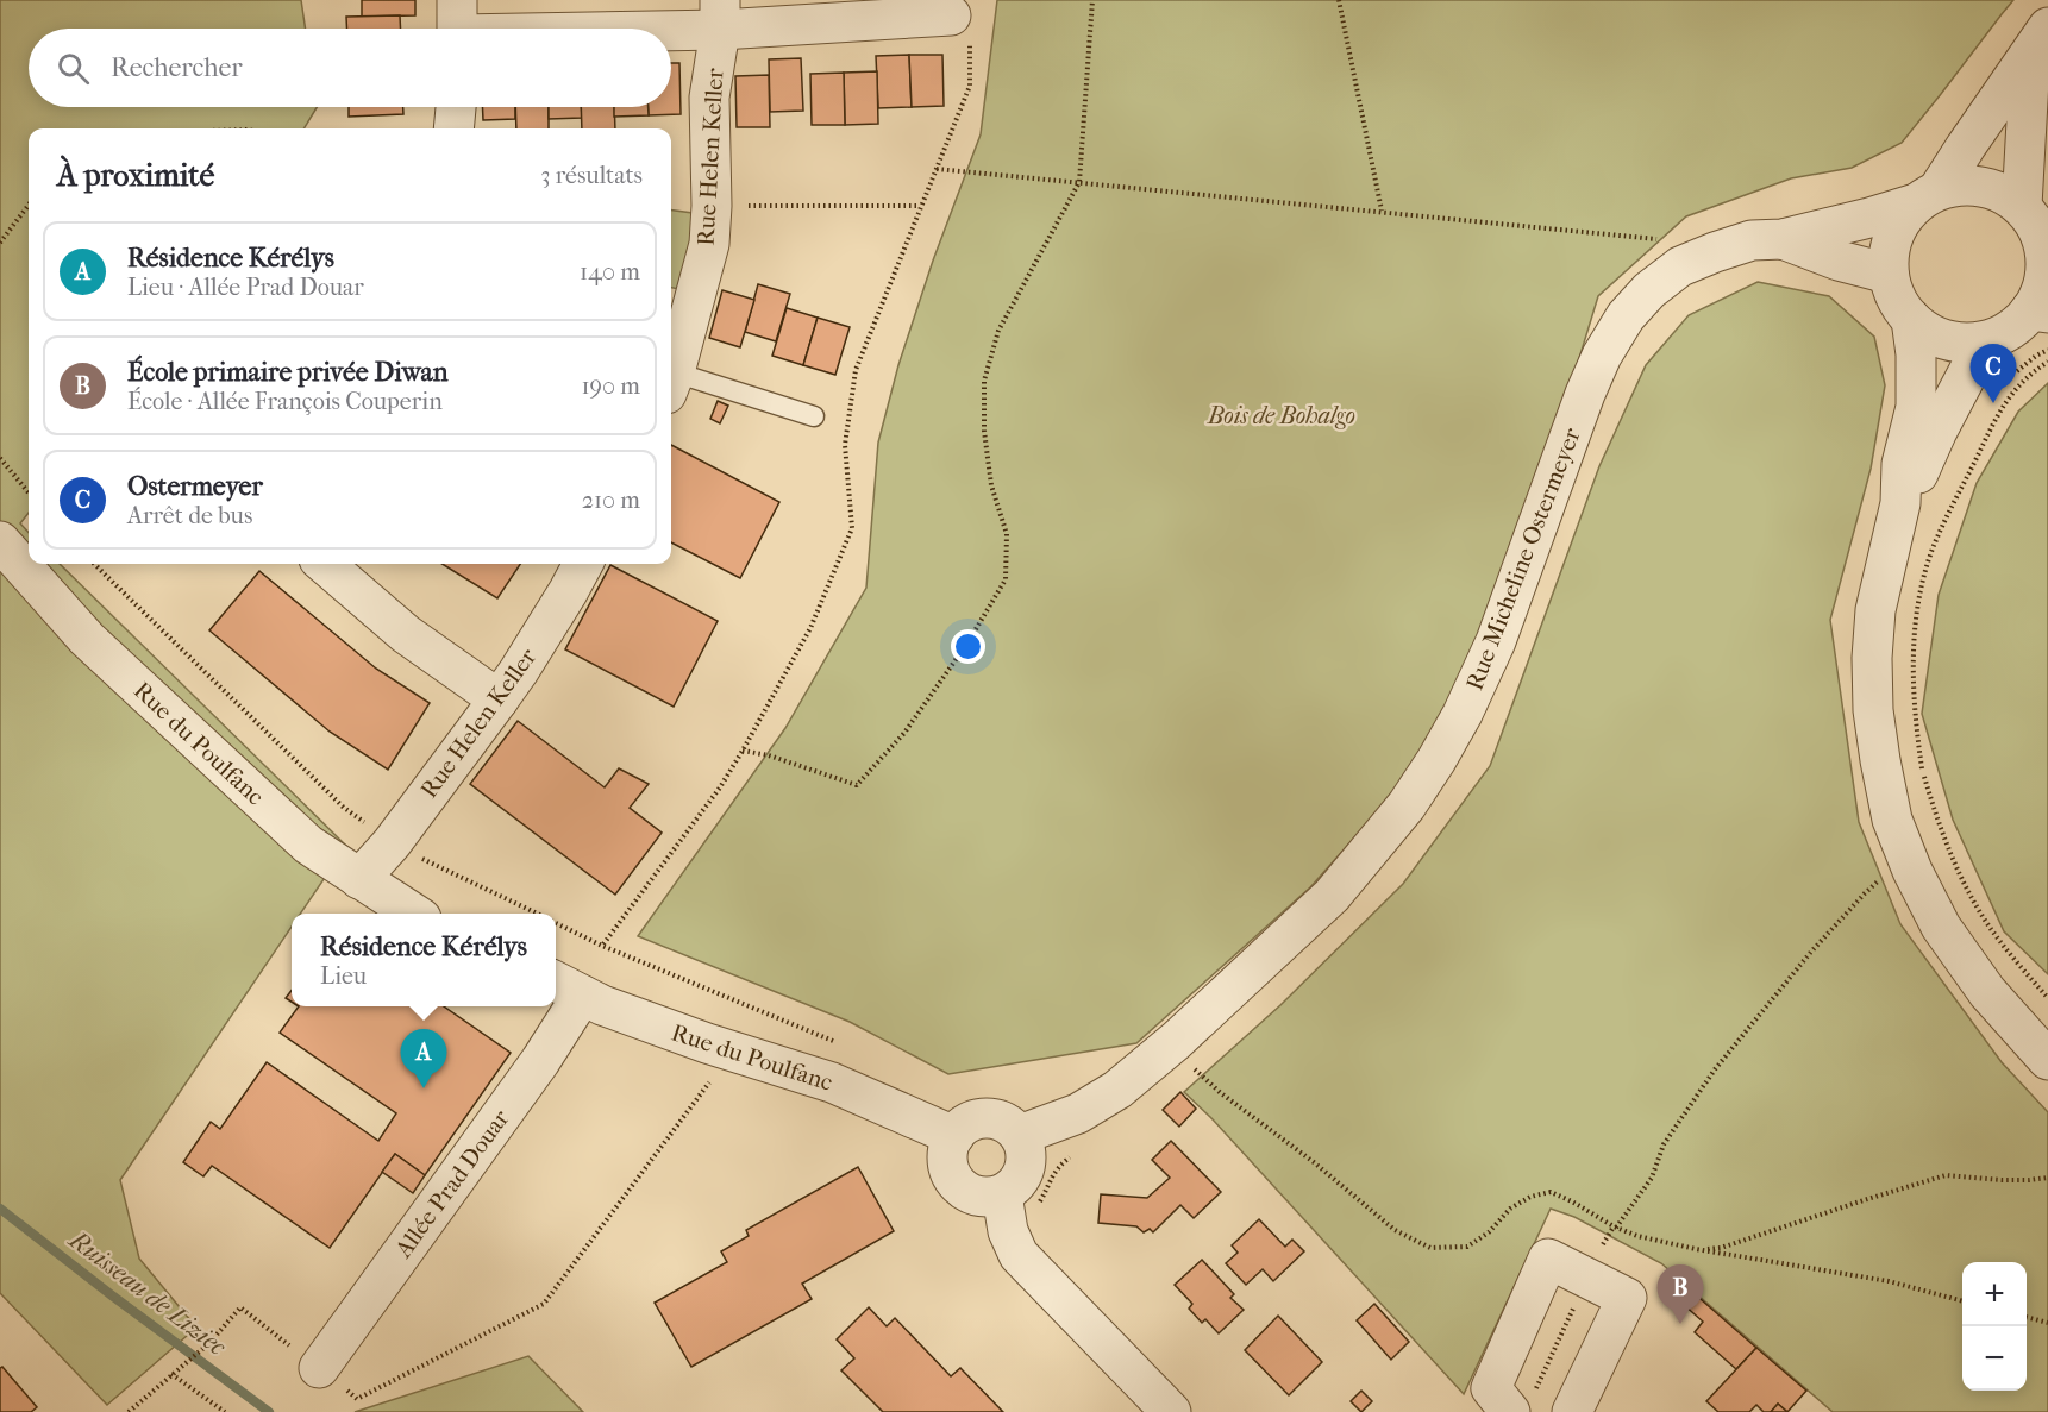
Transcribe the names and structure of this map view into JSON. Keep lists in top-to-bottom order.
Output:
{
  "streets": {
    "street": [
      "Rue Helen Keller",
      "Rue Micheline Ostermeyer",
      "Rue du Poulfanc",
      "Allée Prad Douar"
    ]
  },
  "crossings": [
    ["Rue Helen Keller", "Rue du Poulfanc"],
    ["Rue Micheline Ostermeyer", "Rue du Poulfanc"],
    ["Rue du Poulfanc", "Allée Prad Douar"]
  ],
  "water": ["Ruisseau de Liziec"],
  "parks": ["Bois de Bohalgo"],
  "page": {
    "search": "Rechercher",
    "heading": ["À proximité", "3 résultats"],
    "list": [
      {
        "mark": "A",
        "name": "Résidence Kérélys",
        "note": "Lieu · Allée Prad Douar",
        "value": "140 m"
      },
      {
        "mark": "B",
        "name": "École primaire privée Diwan",
        "note": "École · Allée François Couperin",
        "value": "190 m"
      },
      {
        "mark": "C",
        "name": "Ostermeyer",
        "note": "Arrêt de bus",
        "value": "210 m"
      }
    ],
    "pins": ["C", "A", "B"],
    "popup": ["Résidence Kérélys", "Lieu"],
    "map_buttons": ["+", "−"]
  }
}
